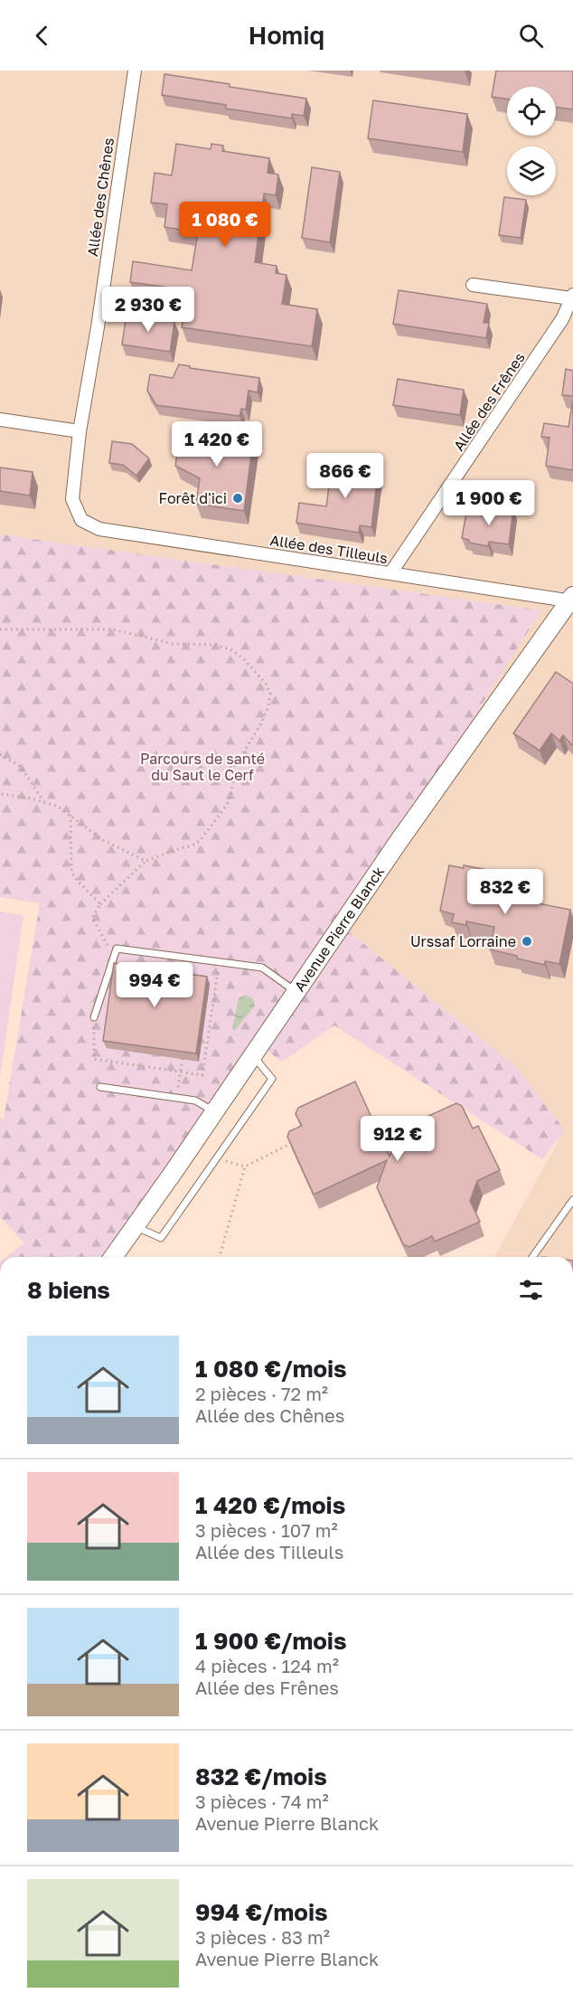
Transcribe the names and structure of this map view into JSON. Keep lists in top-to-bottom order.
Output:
{
  "streets": {
    "street": [
      "Allée des Chênes",
      "Allée des Frênes",
      "Allée des Tilleuls",
      "Avenue Pierre Blanck"
    ]
  },
  "crossings": [
    ["Allée des Chênes", "Allée des Tilleuls"],
    ["Allée des Frênes", "Allée des Tilleuls"],
    ["Allée des Tilleuls", "Avenue Pierre Blanck"]
  ],
  "parks": ["Parcours de santé du Saut le Cerf"],
  "places": ["Forêt d'ici", "Urssaf Lorraine"],
  "page": {
    "header": "Homiq",
    "price": [
      "1 080 €",
      "2 930 €",
      "1 420 €",
      "866 €",
      "1 900 €",
      "832 €",
      "994 €",
      "912 €"
    ],
    "heading": "8 biens",
    "list": [
      {
        "name": "1 080 €/mois",
        "note": "2 pièces · 72 m² · Allée des Chênes"
      },
      {
        "name": "1 420 €/mois",
        "note": "3 pièces · 107 m² · Allée des Tilleuls"
      },
      {
        "name": "1 900 €/mois",
        "note": "4 pièces · 124 m² · Allée des Frênes"
      },
      {
        "name": "832 €/mois",
        "note": "3 pièces · 74 m² · Avenue Pierre Blanck"
      },
      {
        "name": "994 €/mois",
        "note": "3 pièces · 83 m² · Avenue Pierre Blanck"
      }
    ]
  }
}
